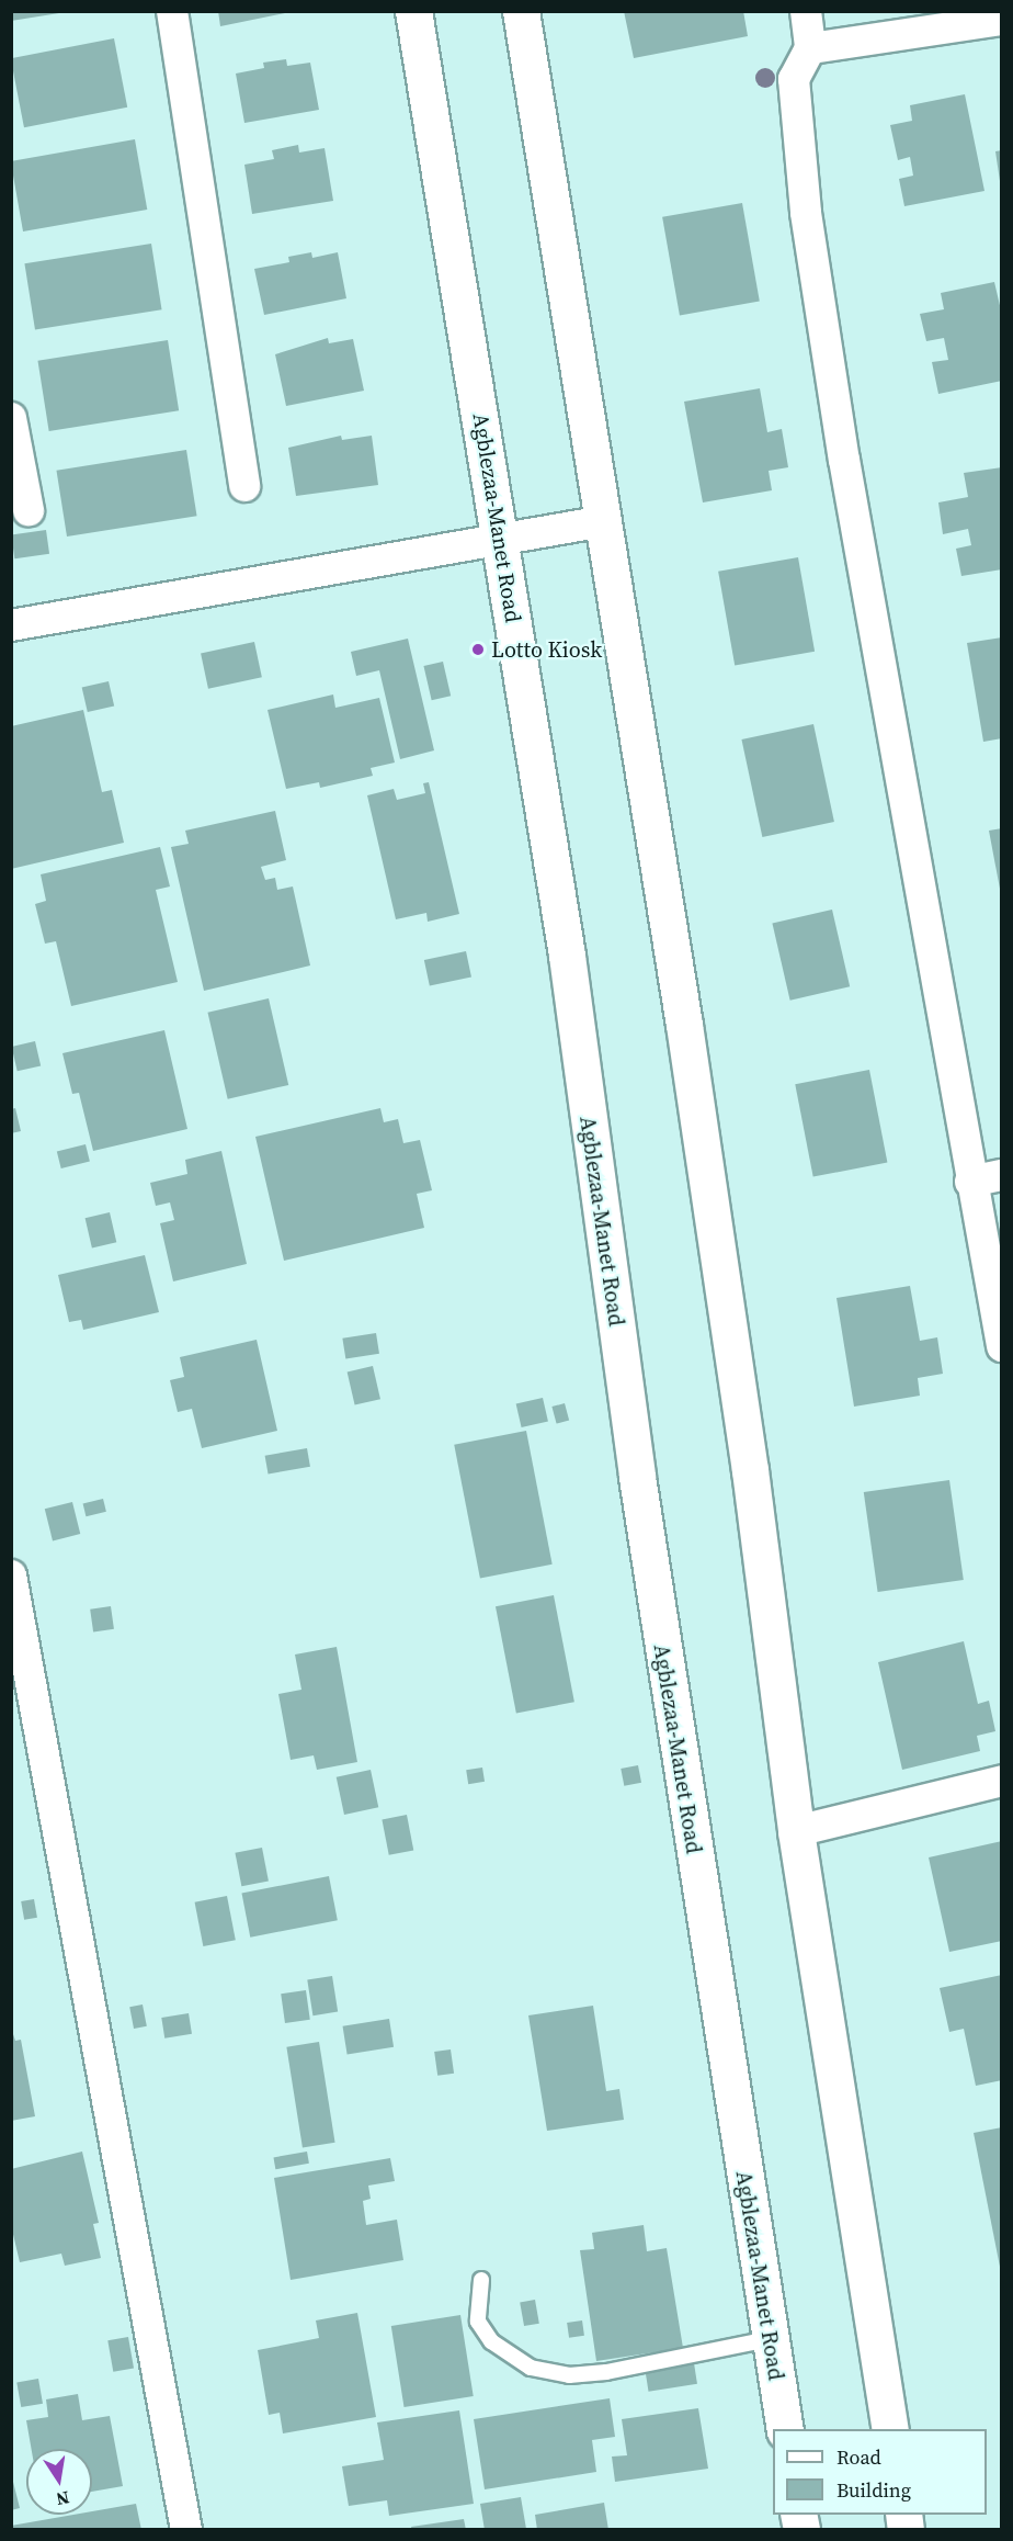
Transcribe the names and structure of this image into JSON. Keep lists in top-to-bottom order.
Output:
{
  "streets": {
    "main road": ["Agblezaa-Manet Road"]
  },
  "places": ["Lotto Kiosk"],
  "legend": ["Road", "Building"],
  "north": "bottom"
}
